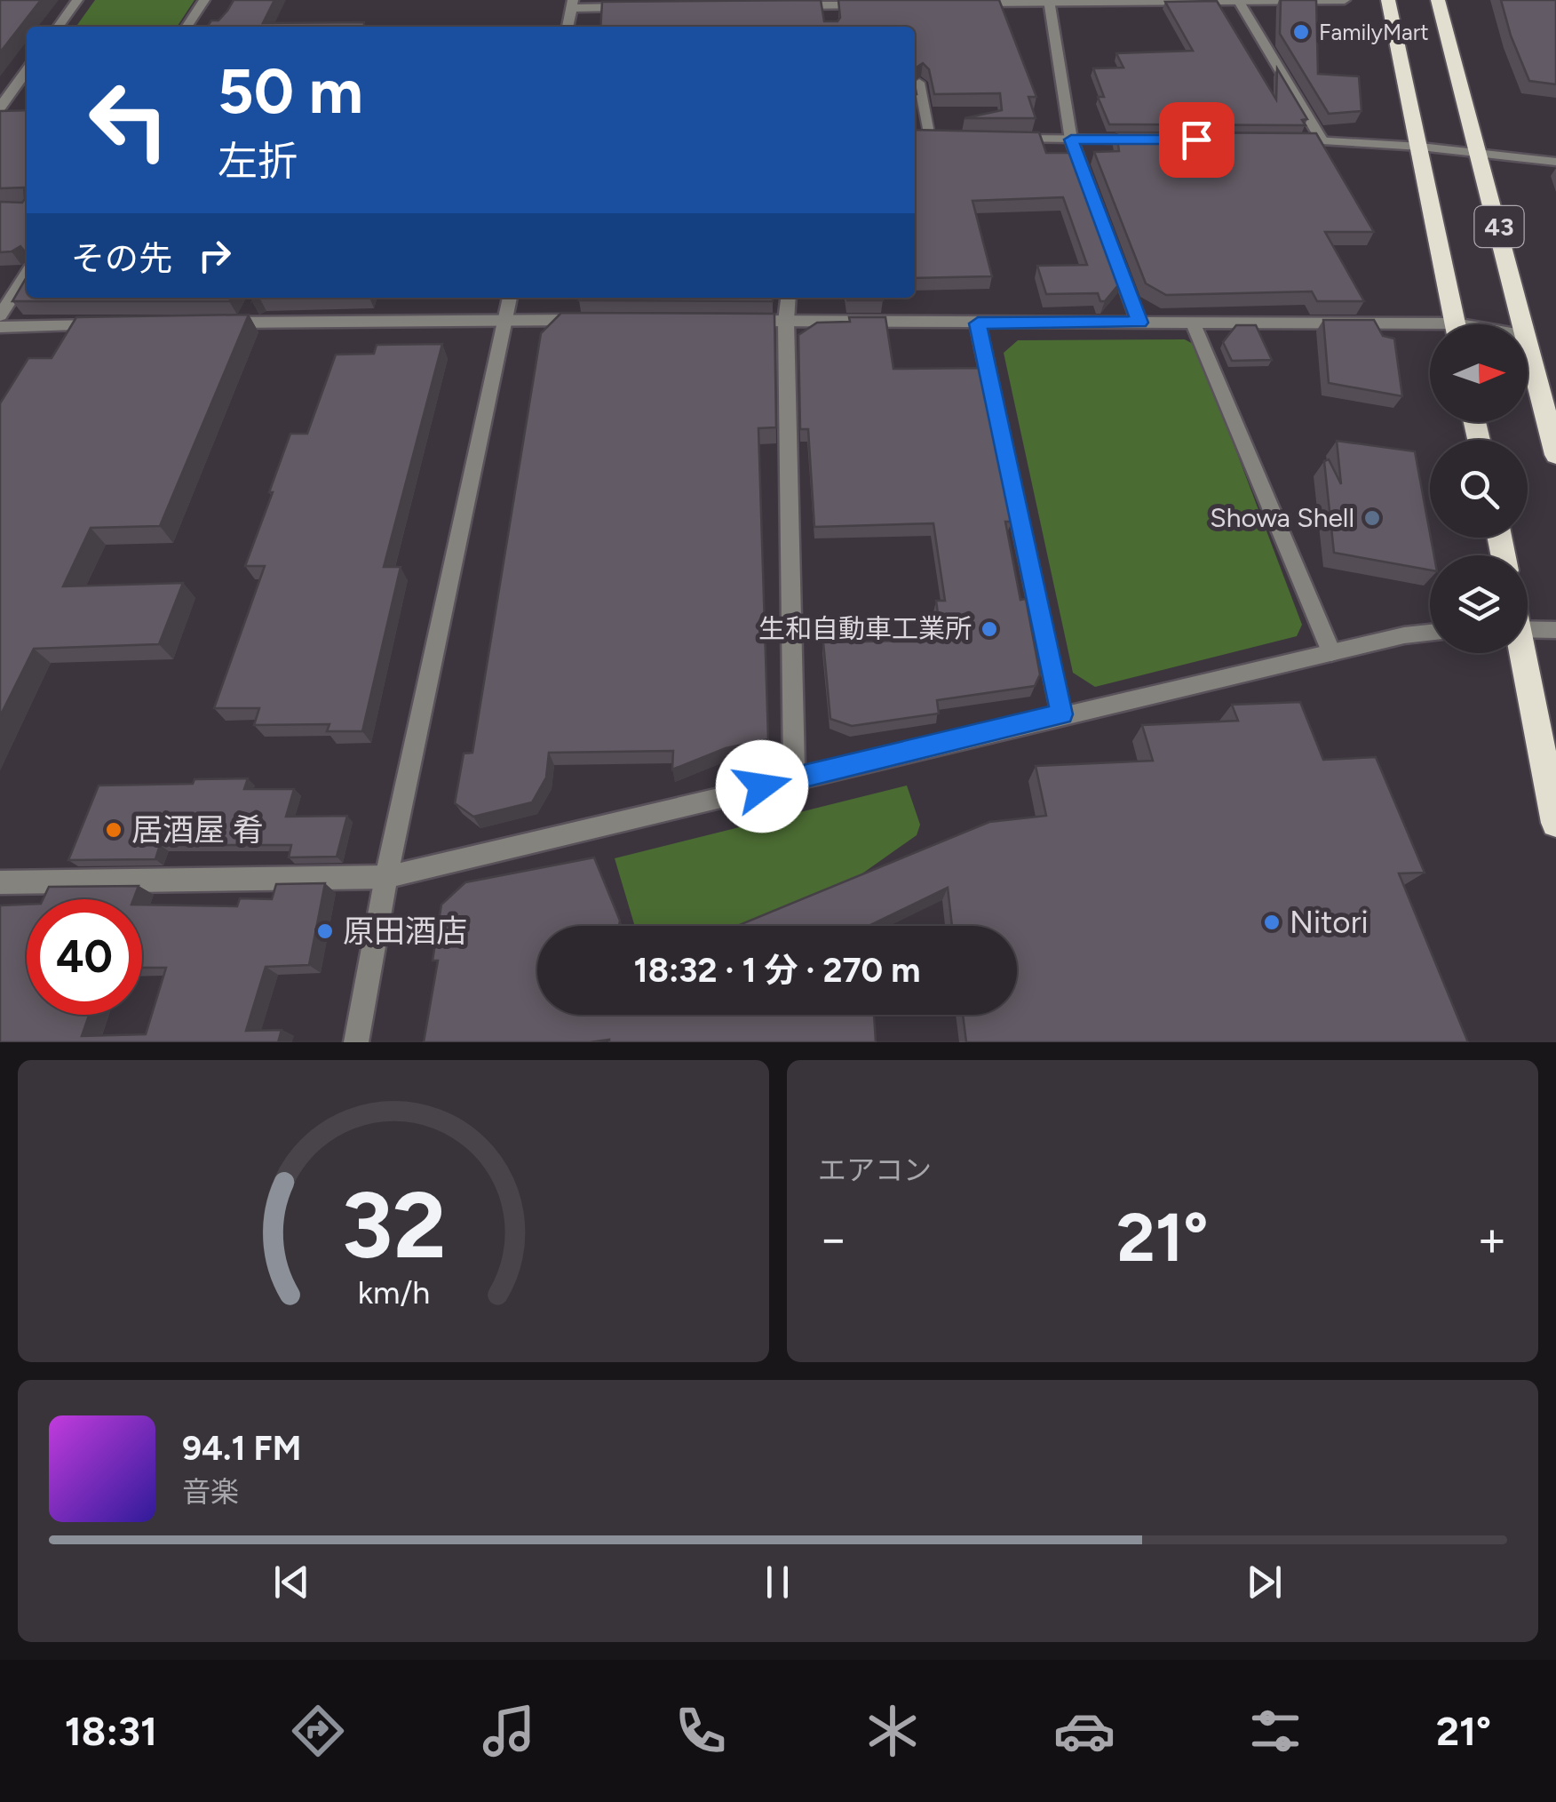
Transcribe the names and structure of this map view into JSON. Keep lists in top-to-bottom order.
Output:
{
  "streets": {
    "highway": ["43"]
  },
  "places": [
    "FamilyMart",
    "Showa Shell",
    "生和自動車工業所",
    "居酒屋 肴",
    "Nitori",
    "原田酒店"
  ],
  "north": "right",
  "page": {
    "turn": ["50 m", "左折"],
    "then": "その先",
    "limit": "40",
    "trip": "18:32 · 1 分 · 270 m",
    "tile": "エアコン",
    "heat": ["−", "21°", "+"],
    "song": ["94.1 FM", "音楽"],
    "tabs": ["18:31", "21°"],
    "gauge": ["32", "km/h"]
  }
}
